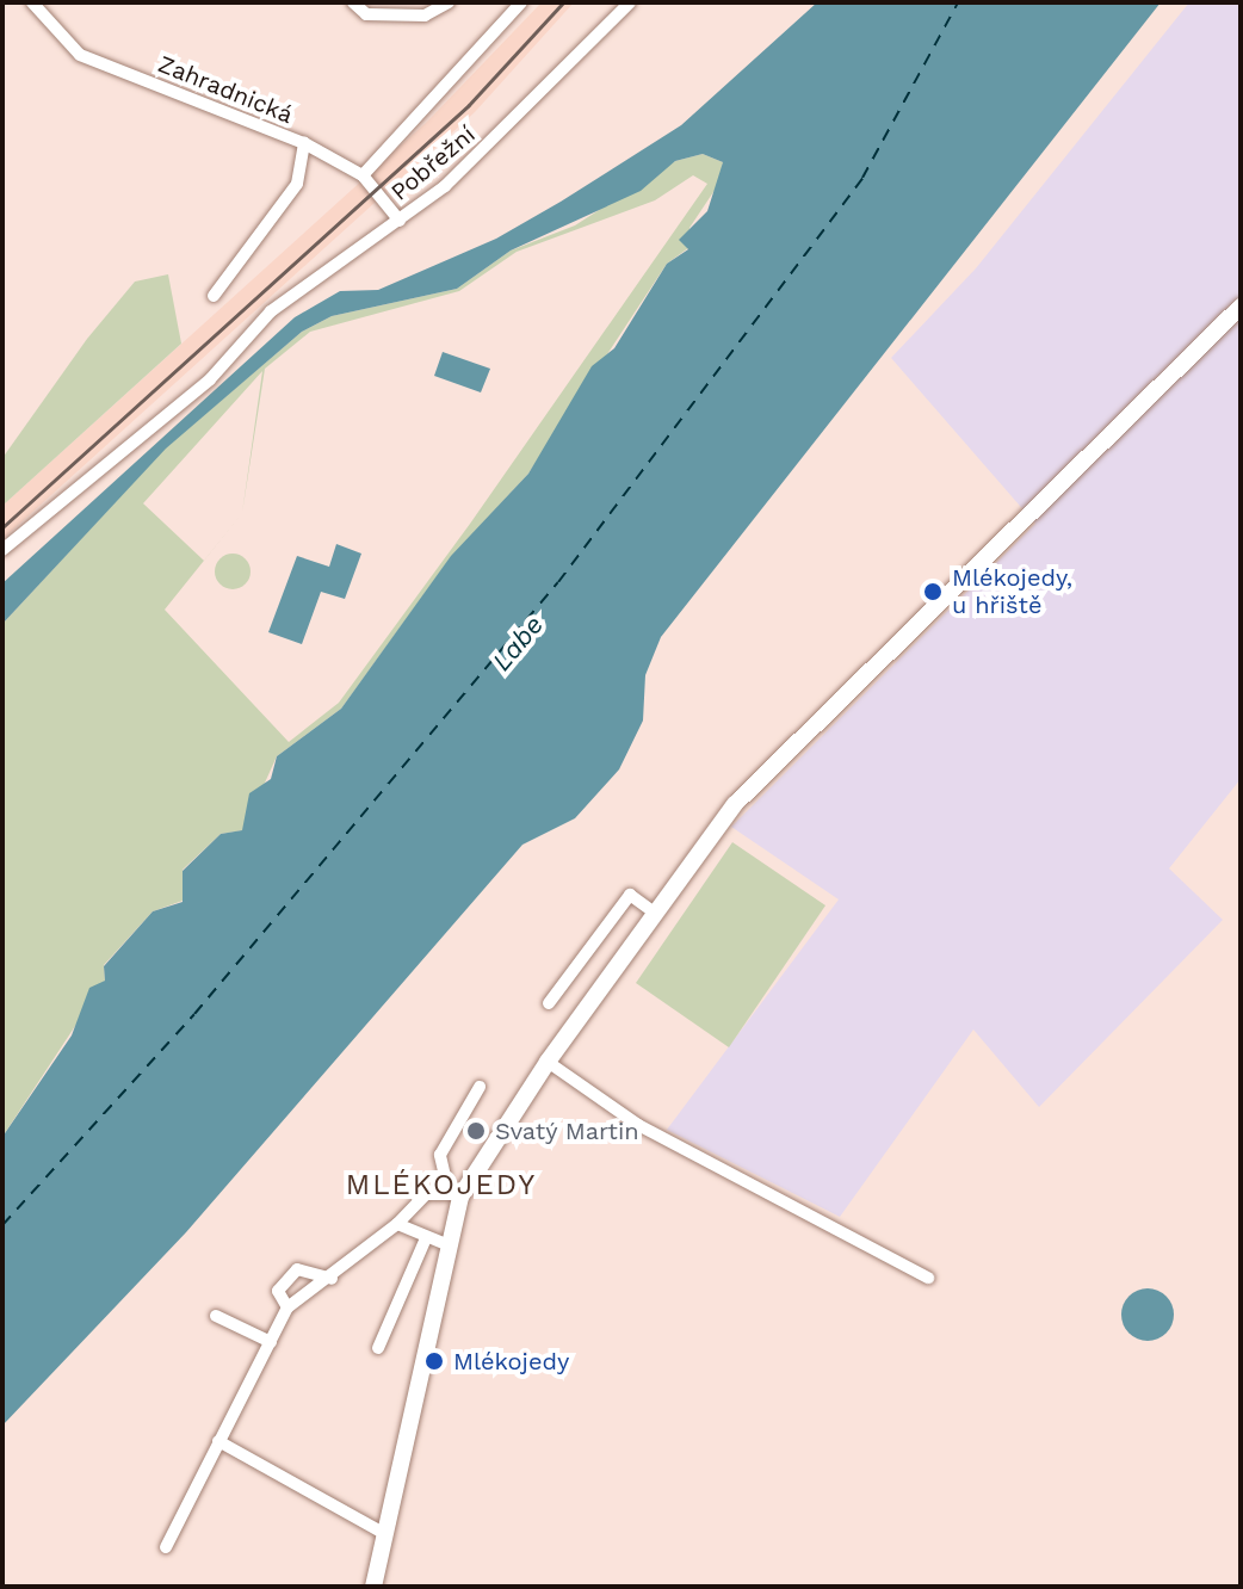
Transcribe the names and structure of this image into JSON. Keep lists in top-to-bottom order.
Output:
{
  "streets": {
    "street": ["Zahradnická", "Pobřežní"]
  },
  "crossings": [
    ["Zahradnická", "Pobřežní"]
  ],
  "districts": ["MLÉKOJEDY"],
  "water": ["Labe"],
  "places": ["Mlékojedy, u hřiště", "Svatý Martin", "Mlékojedy"]
}
